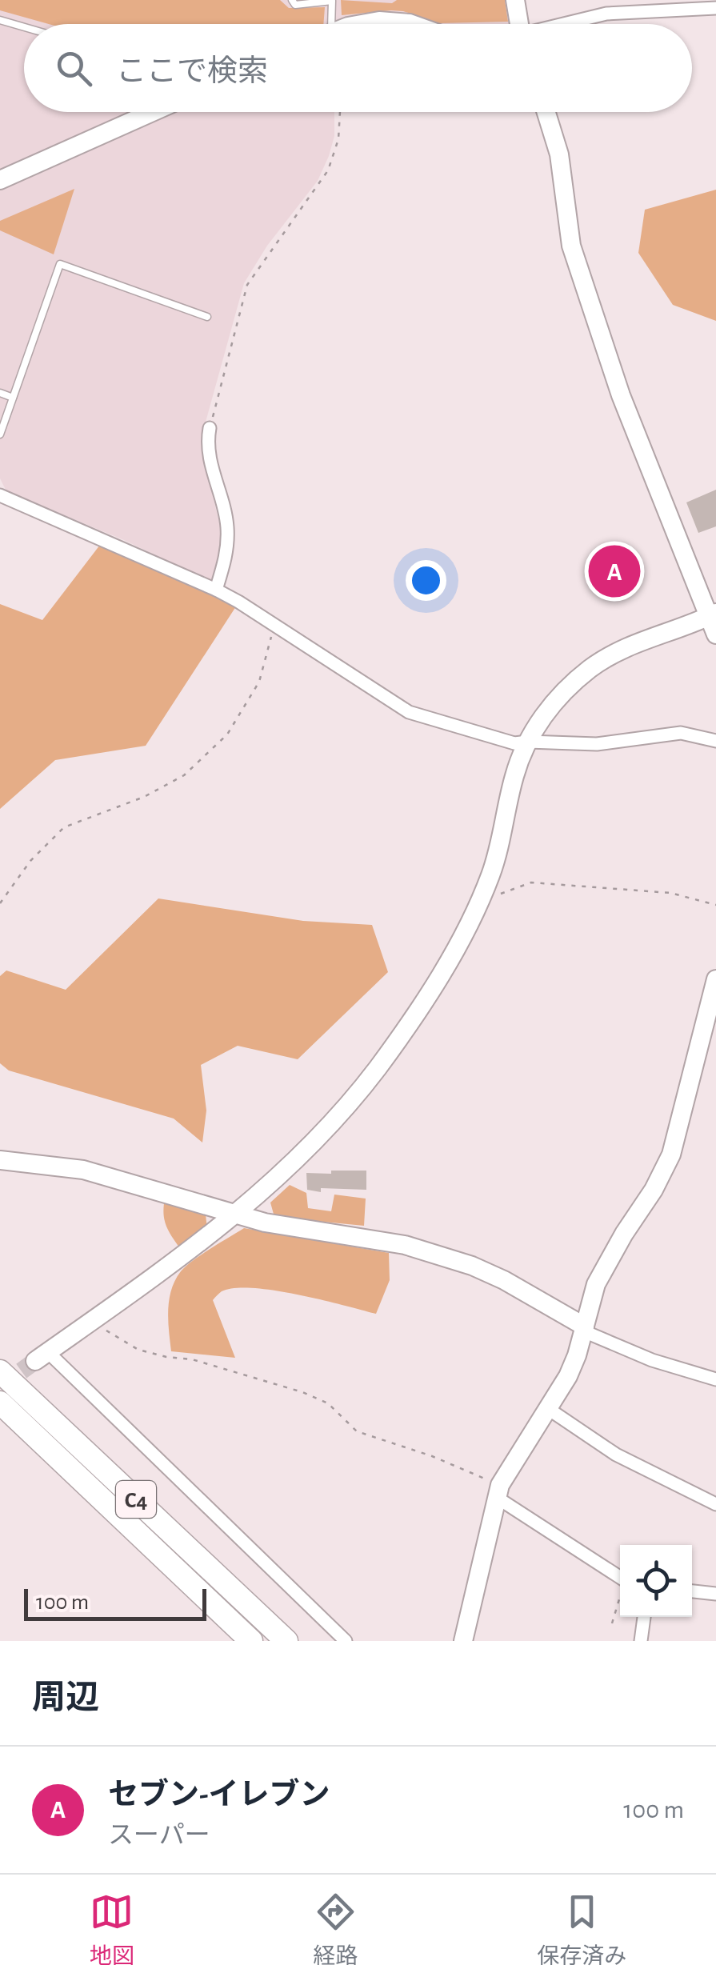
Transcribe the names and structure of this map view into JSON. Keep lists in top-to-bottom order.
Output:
{
  "streets": {
    "highway": ["C4"]
  },
  "scale_bar": "100 m",
  "page": {
    "search": "ここで検索",
    "pins": "A",
    "scale": "100 m",
    "heading": "周辺",
    "list": [
      {
        "mark": "A",
        "name": "セブン-イレブン",
        "note": "スーパー",
        "value": "100 m"
      }
    ],
    "nav": ["地図", "経路", "保存済み"]
  }
}
